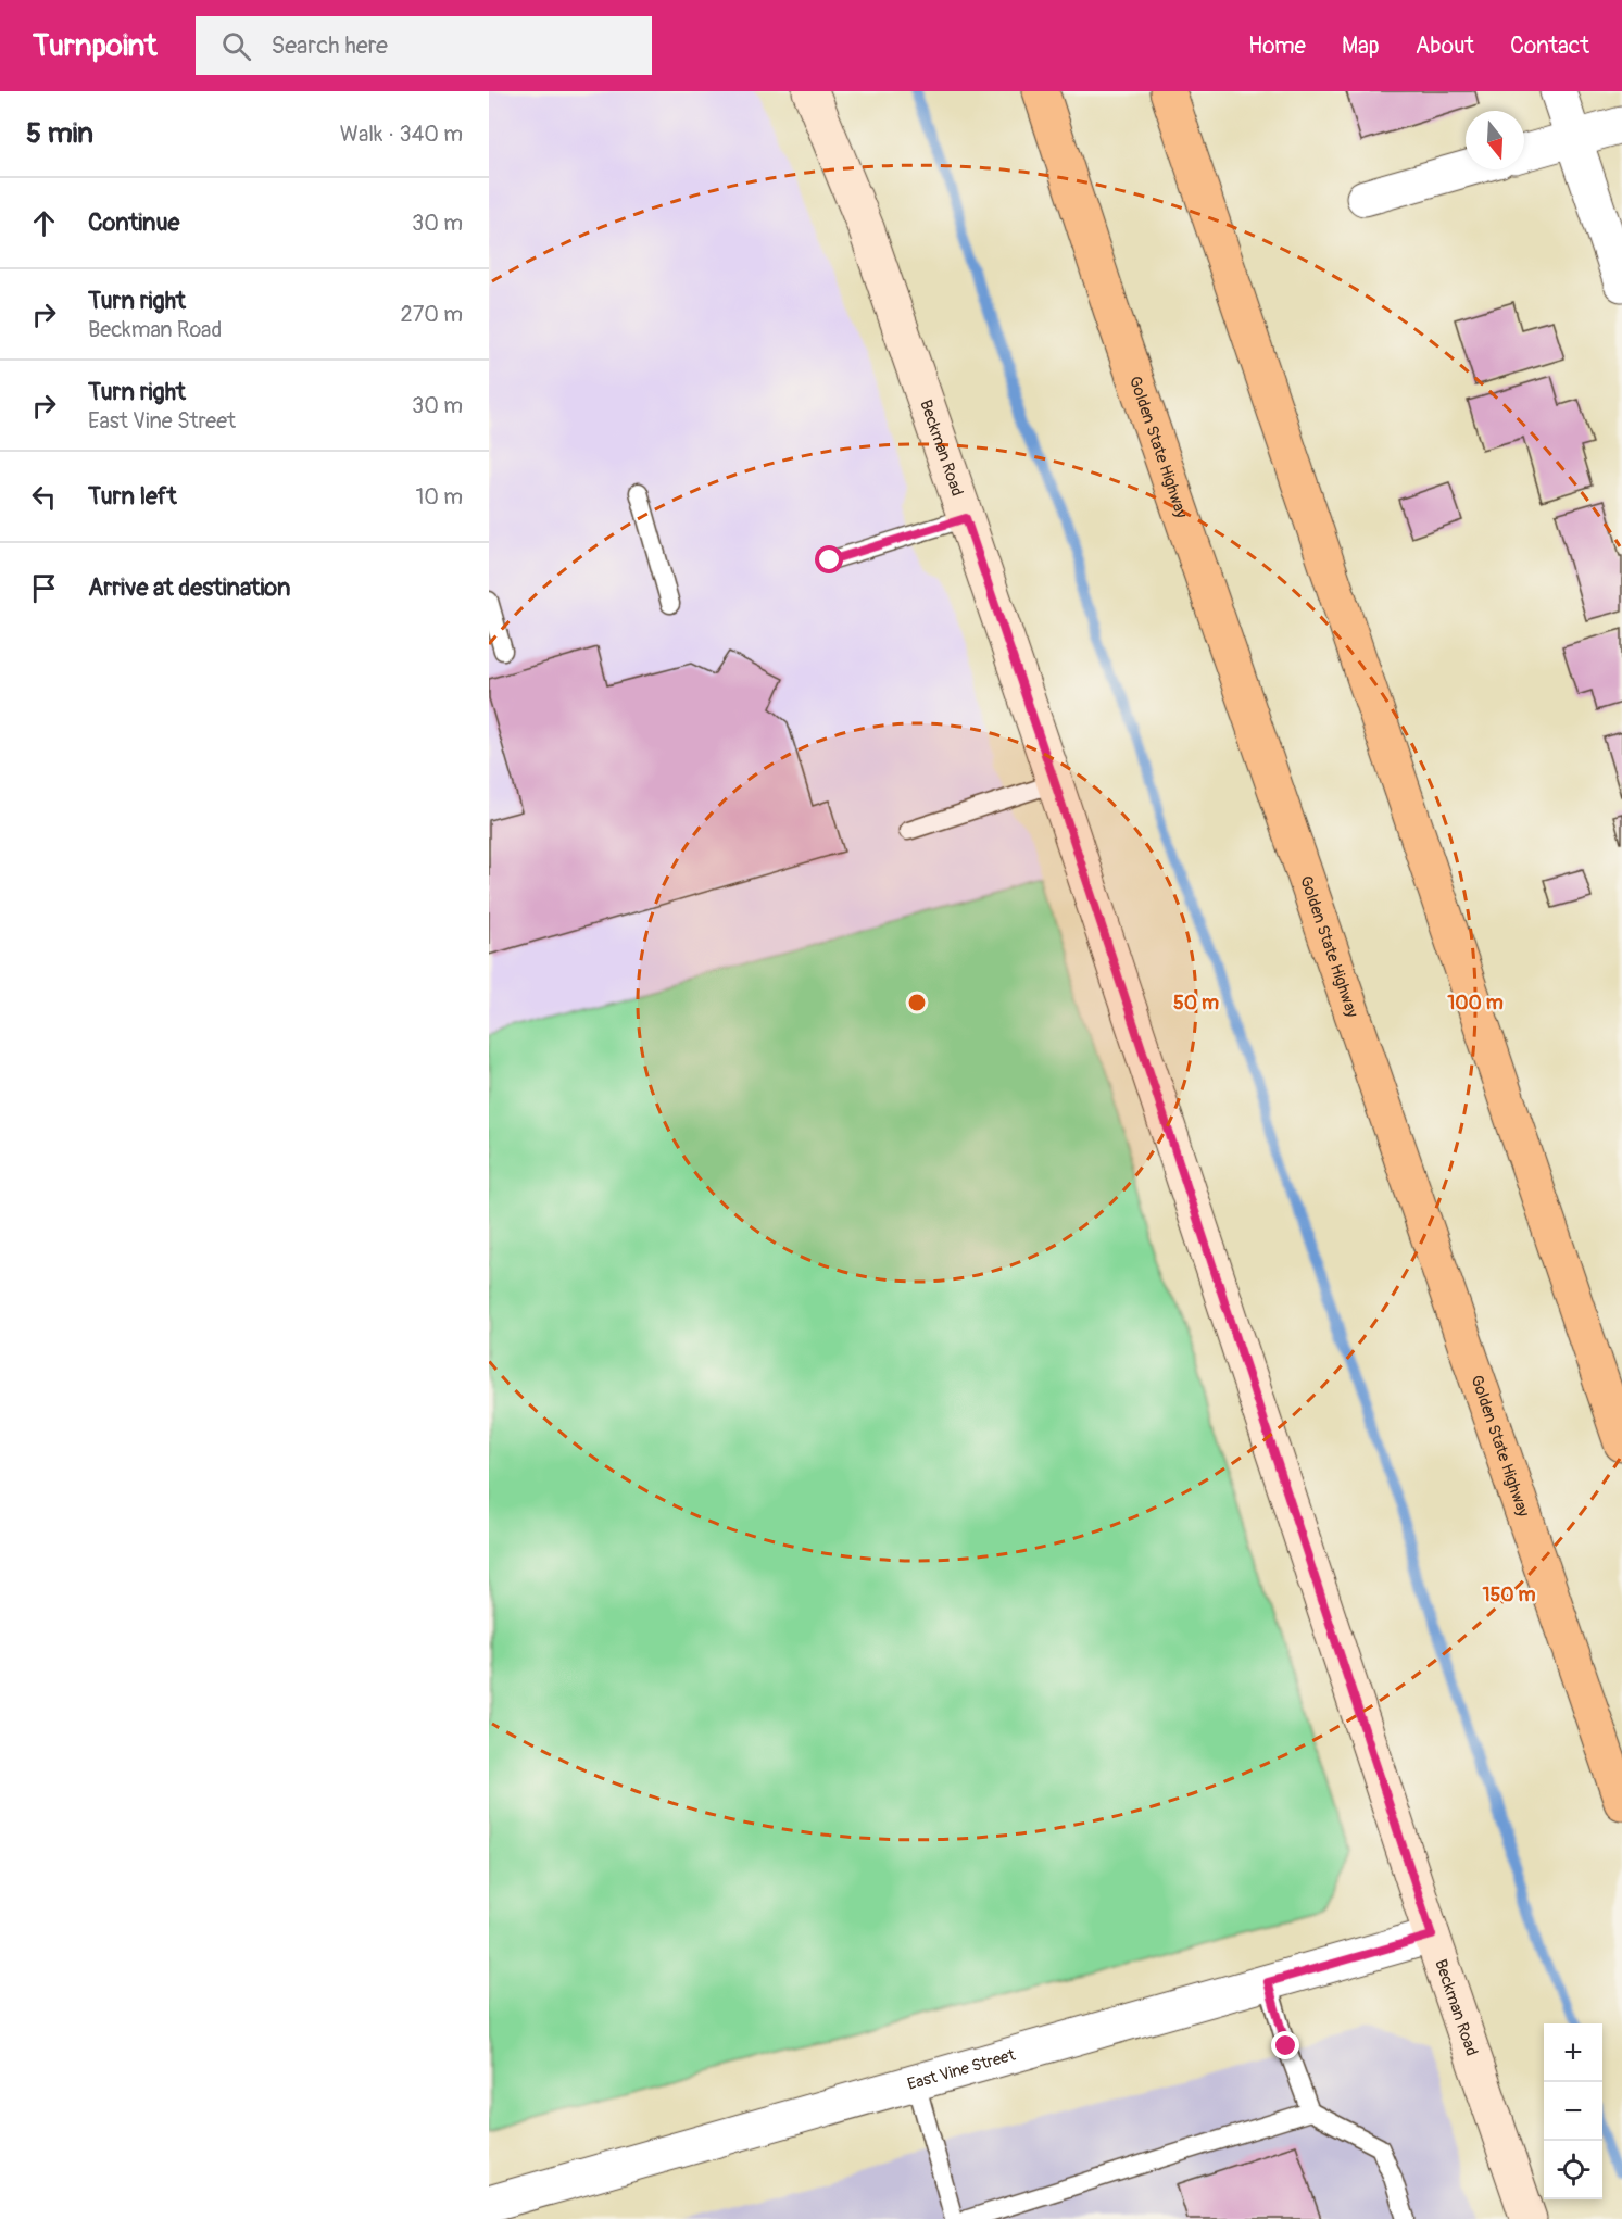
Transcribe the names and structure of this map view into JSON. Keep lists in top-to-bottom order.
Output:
{
  "streets": {
    "highway": ["Golden State Highway"],
    "street": ["Beckman Road", "East Vine Street"]
  },
  "crossings": [
    ["Beckman Road", "East Vine Street"]
  ],
  "north": "bottom",
  "page": {
    "header": "Turnpoint",
    "search": "Search here",
    "nav": [
      "Home",
      "Map",
      "About",
      "Contact"
    ],
    "heading": ["5 min", "Walk · 340 m"],
    "list": [
      ["Continue", "30 m"],
      ["Turn right", "Beckman Road", "270 m"],
      ["Turn right", "East Vine Street", "30 m"],
      ["Turn left", "10 m"],
      "Arrive at destination"
    ],
    "map_buttons": ["+", "−"]
  },
  "rings": ["50 m", "100 m", "150 m"]
}
